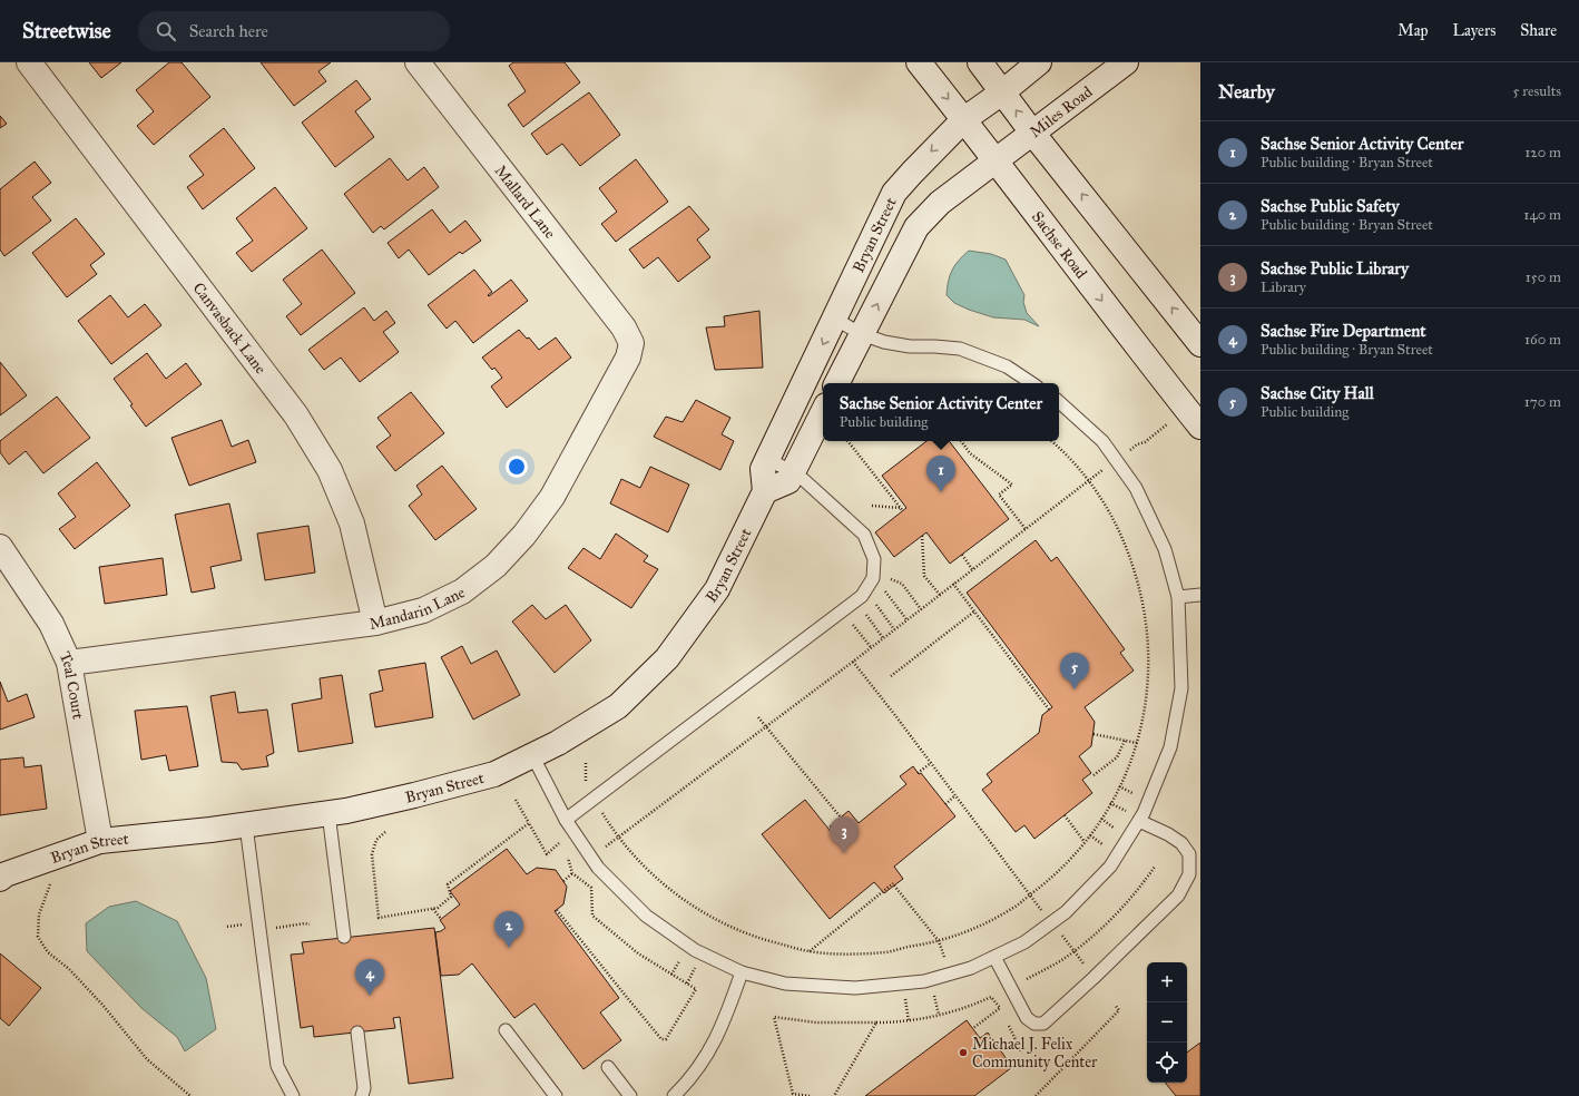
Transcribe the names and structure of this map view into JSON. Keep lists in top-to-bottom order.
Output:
{
  "streets": {
    "street": [
      "Miles Road",
      "Mallard Lane",
      "Bryan Street",
      "Sachse Road",
      "Canvasback Lane",
      "Mandarin Lane",
      "Teal Court"
    ]
  },
  "crossings": [
    ["Miles Road", "Sachse Road"],
    ["Mallard Lane", "Mandarin Lane"],
    ["Bryan Street", "Sachse Road"],
    ["Bryan Street", "Teal Court"],
    ["Canvasback Lane", "Mandarin Lane"],
    ["Mandarin Lane", "Teal Court"]
  ],
  "places": ["Michael J. Felix Community Center"],
  "page": {
    "header": "Streetwise",
    "search": "Search here",
    "nav": ["Map", "Layers", "Share"],
    "heading": ["Nearby", "5 results"],
    "list": [
      {
        "mark": "1",
        "name": "Sachse Senior Activity Center",
        "note": "Public building · Bryan Street",
        "value": "120 m"
      },
      {
        "mark": "2",
        "name": "Sachse Public Safety",
        "note": "Public building · Bryan Street",
        "value": "140 m"
      },
      {
        "mark": "3",
        "name": "Sachse Public Library",
        "note": "Library",
        "value": "150 m"
      },
      {
        "mark": "4",
        "name": "Sachse Fire Department",
        "note": "Public building · Bryan Street",
        "value": "160 m"
      },
      {
        "mark": "5",
        "name": "Sachse City Hall",
        "note": "Public building",
        "value": "170 m"
      }
    ],
    "popup": ["Sachse Senior Activity Center", "Public building"],
    "pins": [
      "1",
      "5",
      "3",
      "2",
      "4"
    ],
    "map_buttons": ["+", "−"]
  }
}
